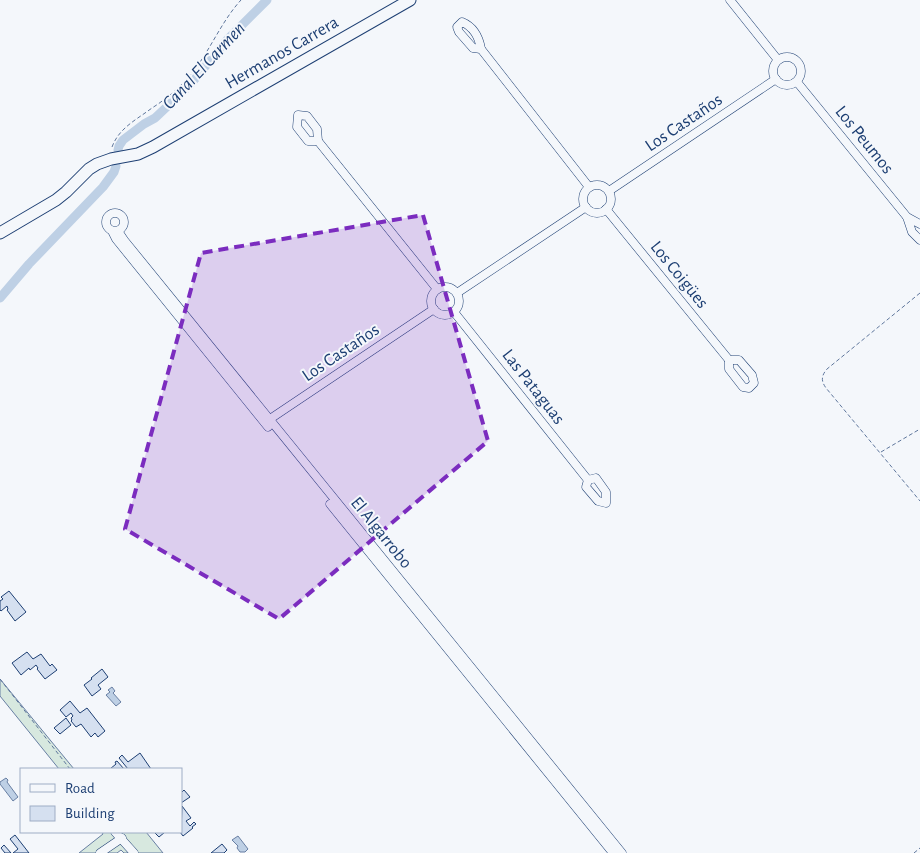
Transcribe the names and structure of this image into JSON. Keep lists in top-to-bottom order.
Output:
{
  "streets": {
    "street": [
      "Hermanos Carrera",
      "Los Castaños",
      "Los Peumos",
      "Los Coigües",
      "Las Pataguas",
      "El Algarrobo"
    ]
  },
  "crossings": [
    ["Los Castaños", "Los Peumos"],
    ["Los Castaños", "Los Coigües"],
    ["Los Castaños", "Las Pataguas"],
    ["Los Castaños", "El Algarrobo"]
  ],
  "water": ["Canal El Carmen"],
  "legend": ["Road", "Building"]
}
